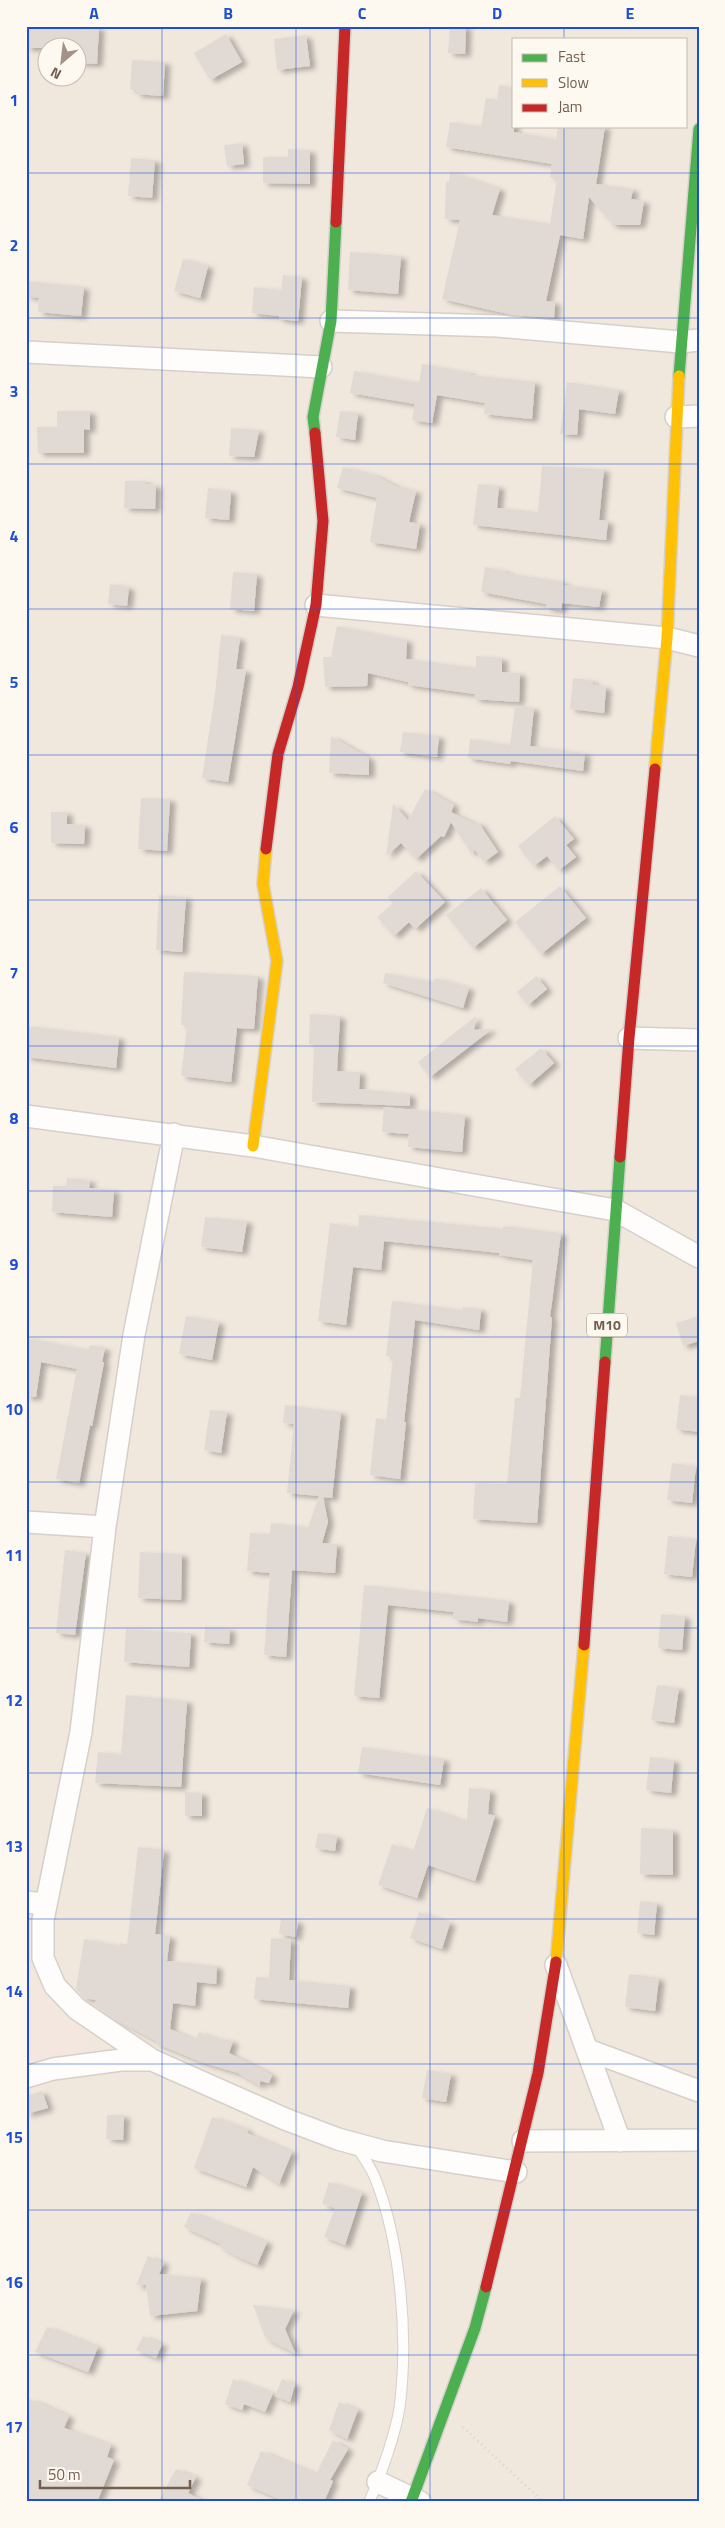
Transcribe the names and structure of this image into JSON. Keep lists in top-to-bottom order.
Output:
{
  "streets": {
    "main road": ["M10"]
  },
  "legend": ["Fast", "Slow", "Jam"],
  "scale_bar": "50 m",
  "north": "bottom left",
  "grid": {
    "columns": [
      "A",
      "B",
      "C",
      "D",
      "E"
    ],
    "rows": [
      "1",
      "2",
      "3",
      "4",
      "5",
      "6",
      "7",
      "8",
      "9",
      "10",
      "11",
      "12",
      "13",
      "14",
      "15",
      "16",
      "17"
    ]
  }
}
